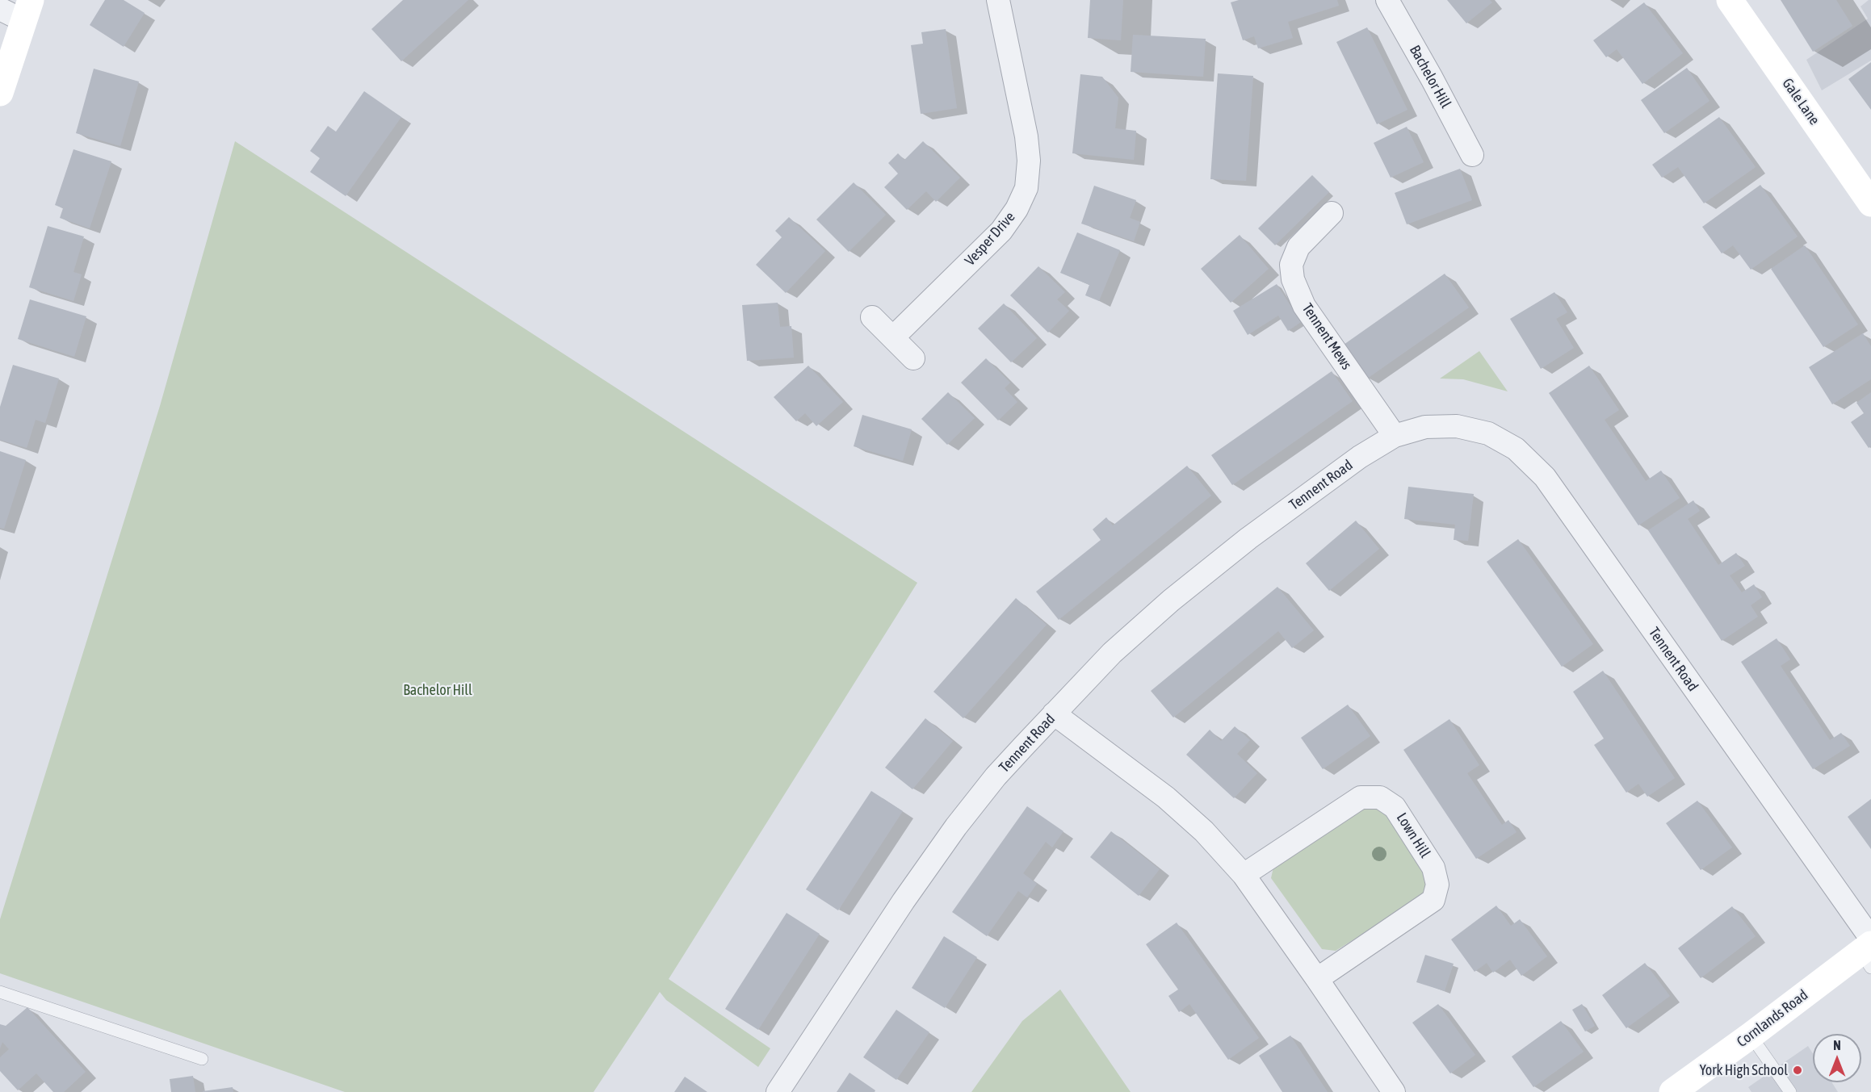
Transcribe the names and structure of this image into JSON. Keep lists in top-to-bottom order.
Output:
{
  "streets": {
    "street": [
      "Bachelor Hill",
      "Gale Lane",
      "Vesper Drive",
      "Tennent Mews",
      "Tennent Road",
      "Lown Hill",
      "Cornlands Road"
    ]
  },
  "crossings": [
    ["Tennent Mews", "Tennent Road"],
    ["Tennent Road", "Cornlands Road"]
  ],
  "parks": ["Bachelor Hill"],
  "places": ["York High School"],
  "north": "top"
}
